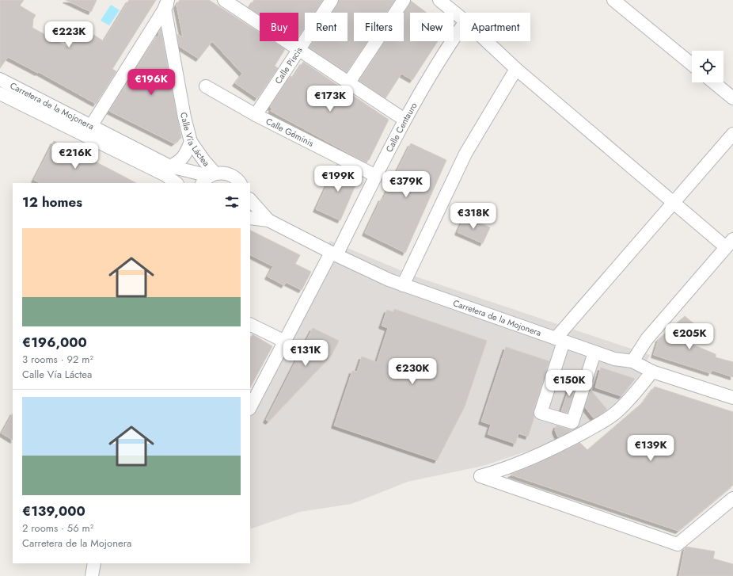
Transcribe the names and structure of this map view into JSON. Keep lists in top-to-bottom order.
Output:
{
  "streets": {
    "street": [
      "Calle Piscis",
      "Carretera de la Mojonera",
      "Calle Centauro",
      "Calle Géminis",
      "Calle Vía Láctea"
    ]
  },
  "crossings": [
    ["Calle Piscis", "Calle Géminis"],
    ["Carretera de la Mojonera", "Calle Centauro"],
    ["Carretera de la Mojonera", "Calle Vía Láctea"],
    ["Calle Centauro", "Calle Géminis"]
  ],
  "page": {
    "chip": [
      "Buy",
      "Rent",
      "Filters",
      "New",
      "Apartment"
    ],
    "price": [
      "€223K",
      "€196K",
      "€173K",
      "€216K",
      "€199K",
      "€379K",
      "€318K",
      "€205K",
      "€131K",
      "€230K",
      "€150K",
      "€139K"
    ],
    "heading": "12 homes",
    "list": [
      {
        "name": "€196,000",
        "note": "3 rooms · 92 m² · Calle Vía Láctea"
      },
      {
        "name": "€139,000",
        "note": "2 rooms · 56 m² · Carretera de la Mojonera"
      }
    ]
  }
}
